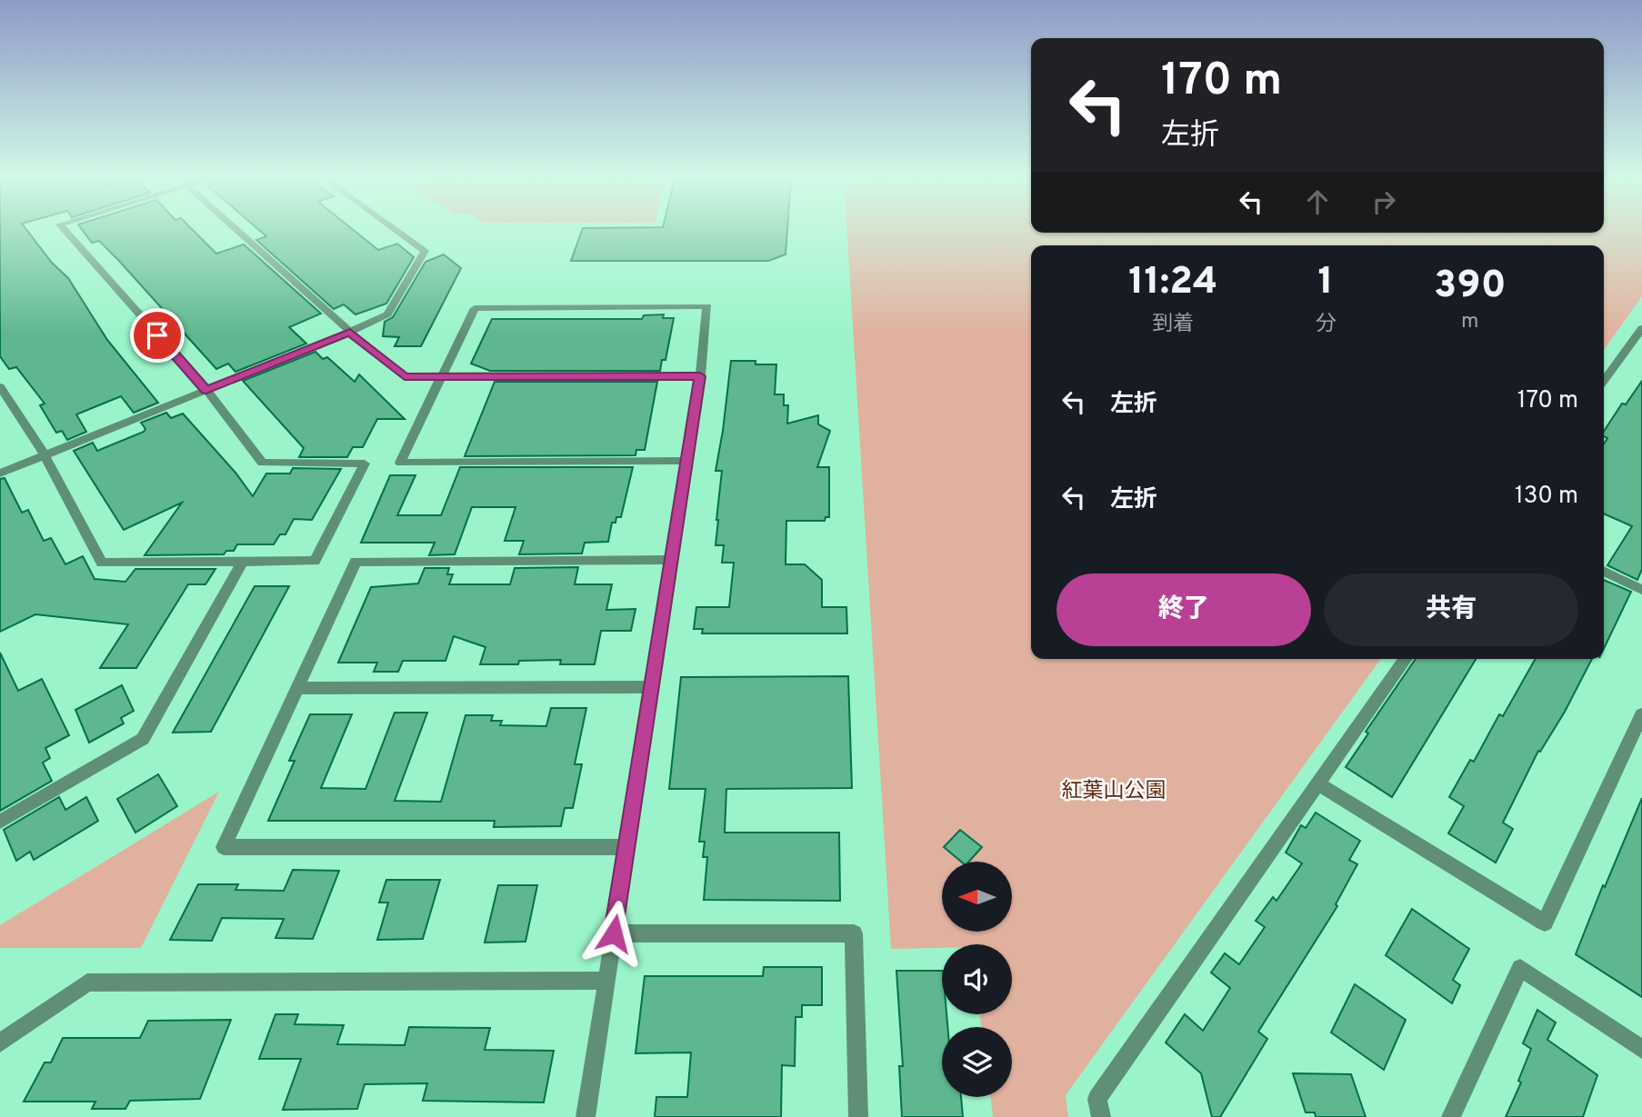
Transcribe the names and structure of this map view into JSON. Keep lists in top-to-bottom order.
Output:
{
  "parks": ["紅葉山公園"],
  "north": "left",
  "page": {
    "turn": ["170 m", "左折"],
    "eta": [
      "11:24",
      "到着",
      "1",
      "分",
      "390",
      "m"
    ],
    "list": [
      {
        "name": "左折",
        "value": "170 m"
      },
      {
        "name": "左折",
        "value": "130 m"
      }
    ],
    "buttons": ["終了", "共有"]
  }
}
